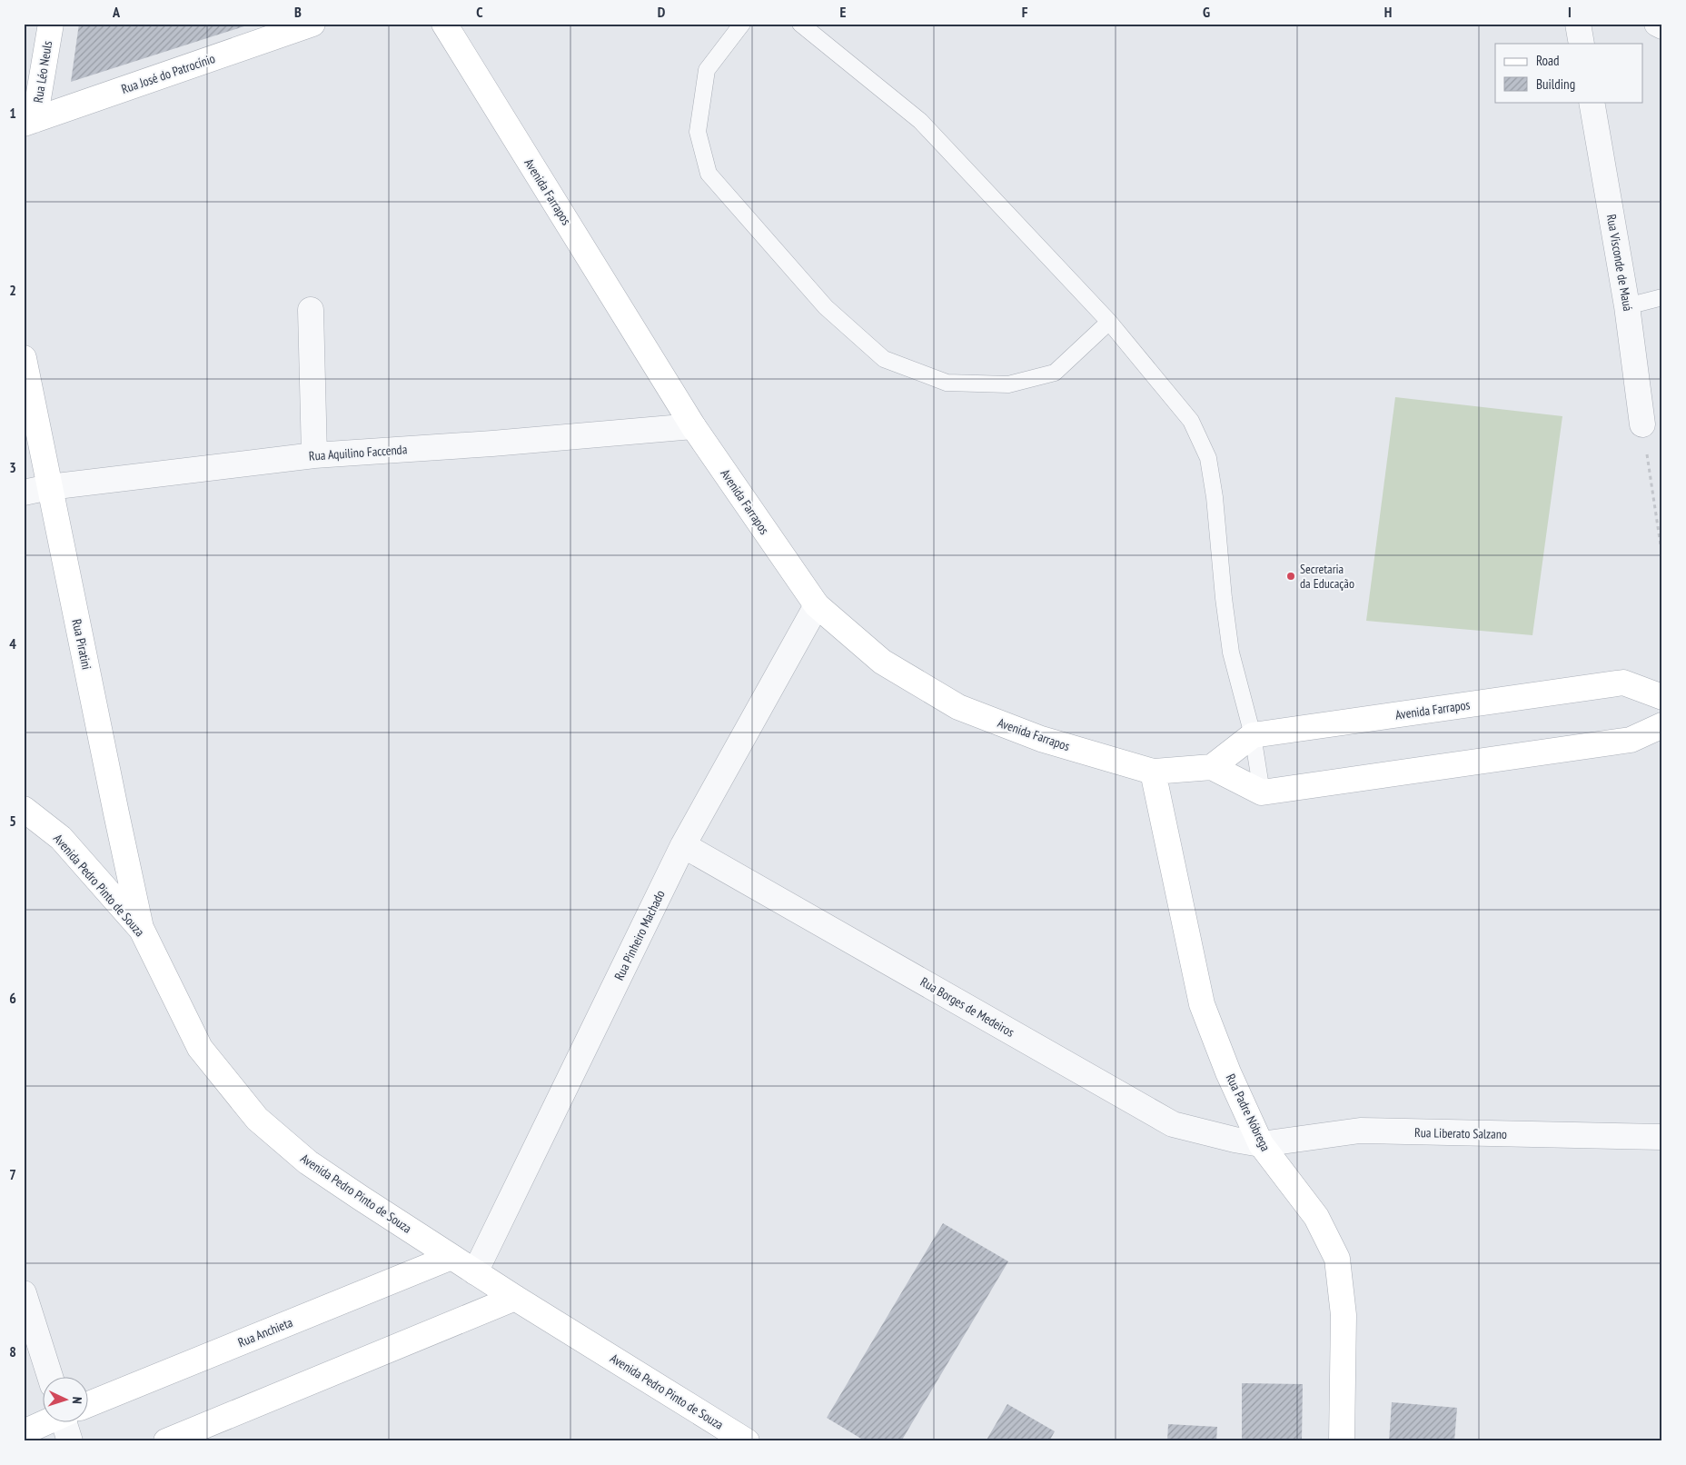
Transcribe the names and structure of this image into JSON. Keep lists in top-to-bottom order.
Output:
{
  "streets": {
    "street": [
      "Rua Léo Neuls",
      "Rua José do Patrocínio",
      "Avenida Farrapos",
      "Rua Visconde de Mauá",
      "Rua Aquilino Faccenda",
      "Rua Piratini",
      "Avenida Pedro Pinto de Souza",
      "Rua Pinheiro Machado",
      "Rua Borges de Medeiros",
      "Rua Padre Nóbrega",
      "Rua Liberato Salzano",
      "Rua Anchieta"
    ]
  },
  "crossings": [
    ["Rua Léo Neuls", "Rua José do Patrocínio"],
    ["Avenida Farrapos", "Rua Aquilino Faccenda"],
    ["Avenida Farrapos", "Rua Pinheiro Machado"],
    ["Avenida Farrapos", "Rua Padre Nóbrega"],
    ["Rua Aquilino Faccenda", "Rua Piratini"],
    ["Rua Piratini", "Avenida Pedro Pinto de Souza"],
    ["Avenida Pedro Pinto de Souza", "Rua Pinheiro Machado"],
    ["Avenida Pedro Pinto de Souza", "Rua Anchieta"],
    ["Rua Pinheiro Machado", "Rua Borges de Medeiros"],
    ["Rua Borges de Medeiros", "Rua Padre Nóbrega"],
    ["Rua Borges de Medeiros", "Rua Liberato Salzano"],
    ["Rua Padre Nóbrega", "Rua Liberato Salzano"]
  ],
  "places": ["Secretaria da Educação"],
  "legend": ["Road", "Building"],
  "north": "right",
  "grid": {
    "columns": [
      "A",
      "B",
      "C",
      "D",
      "E",
      "F",
      "G",
      "H",
      "I"
    ],
    "rows": [
      "1",
      "2",
      "3",
      "4",
      "5",
      "6",
      "7",
      "8"
    ]
  }
}
